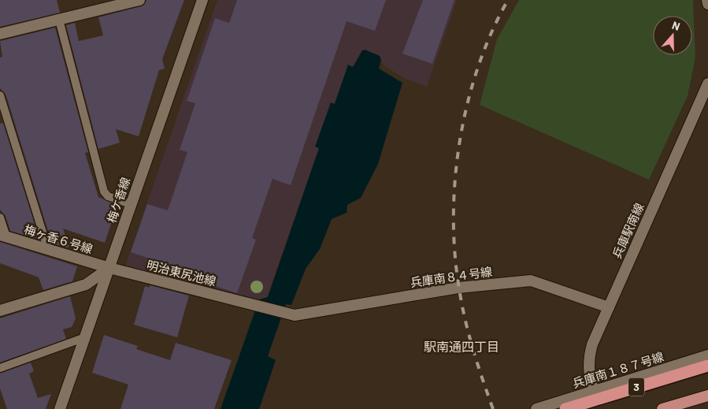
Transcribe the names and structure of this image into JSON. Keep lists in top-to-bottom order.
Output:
{
  "streets": {
    "highway": ["3"],
    "street": [
      "梅ケ香線",
      "兵庫駅南線",
      "梅ヶ香６号線",
      "明治東尻池線",
      "兵庫南８４号線",
      "兵庫南１８７号線"
    ]
  },
  "crossings": [
    ["梅ケ香線", "梅ヶ香６号線"],
    ["梅ケ香線", "明治東尻池線"],
    ["兵庫駅南線", "兵庫南８４号線"],
    ["兵庫駅南線", "兵庫南１８７号線"],
    ["梅ヶ香６号線", "明治東尻池線"],
    ["明治東尻池線", "兵庫南８４号線"]
  ],
  "districts": ["駅南通四丁目"],
  "north": "top"
}
